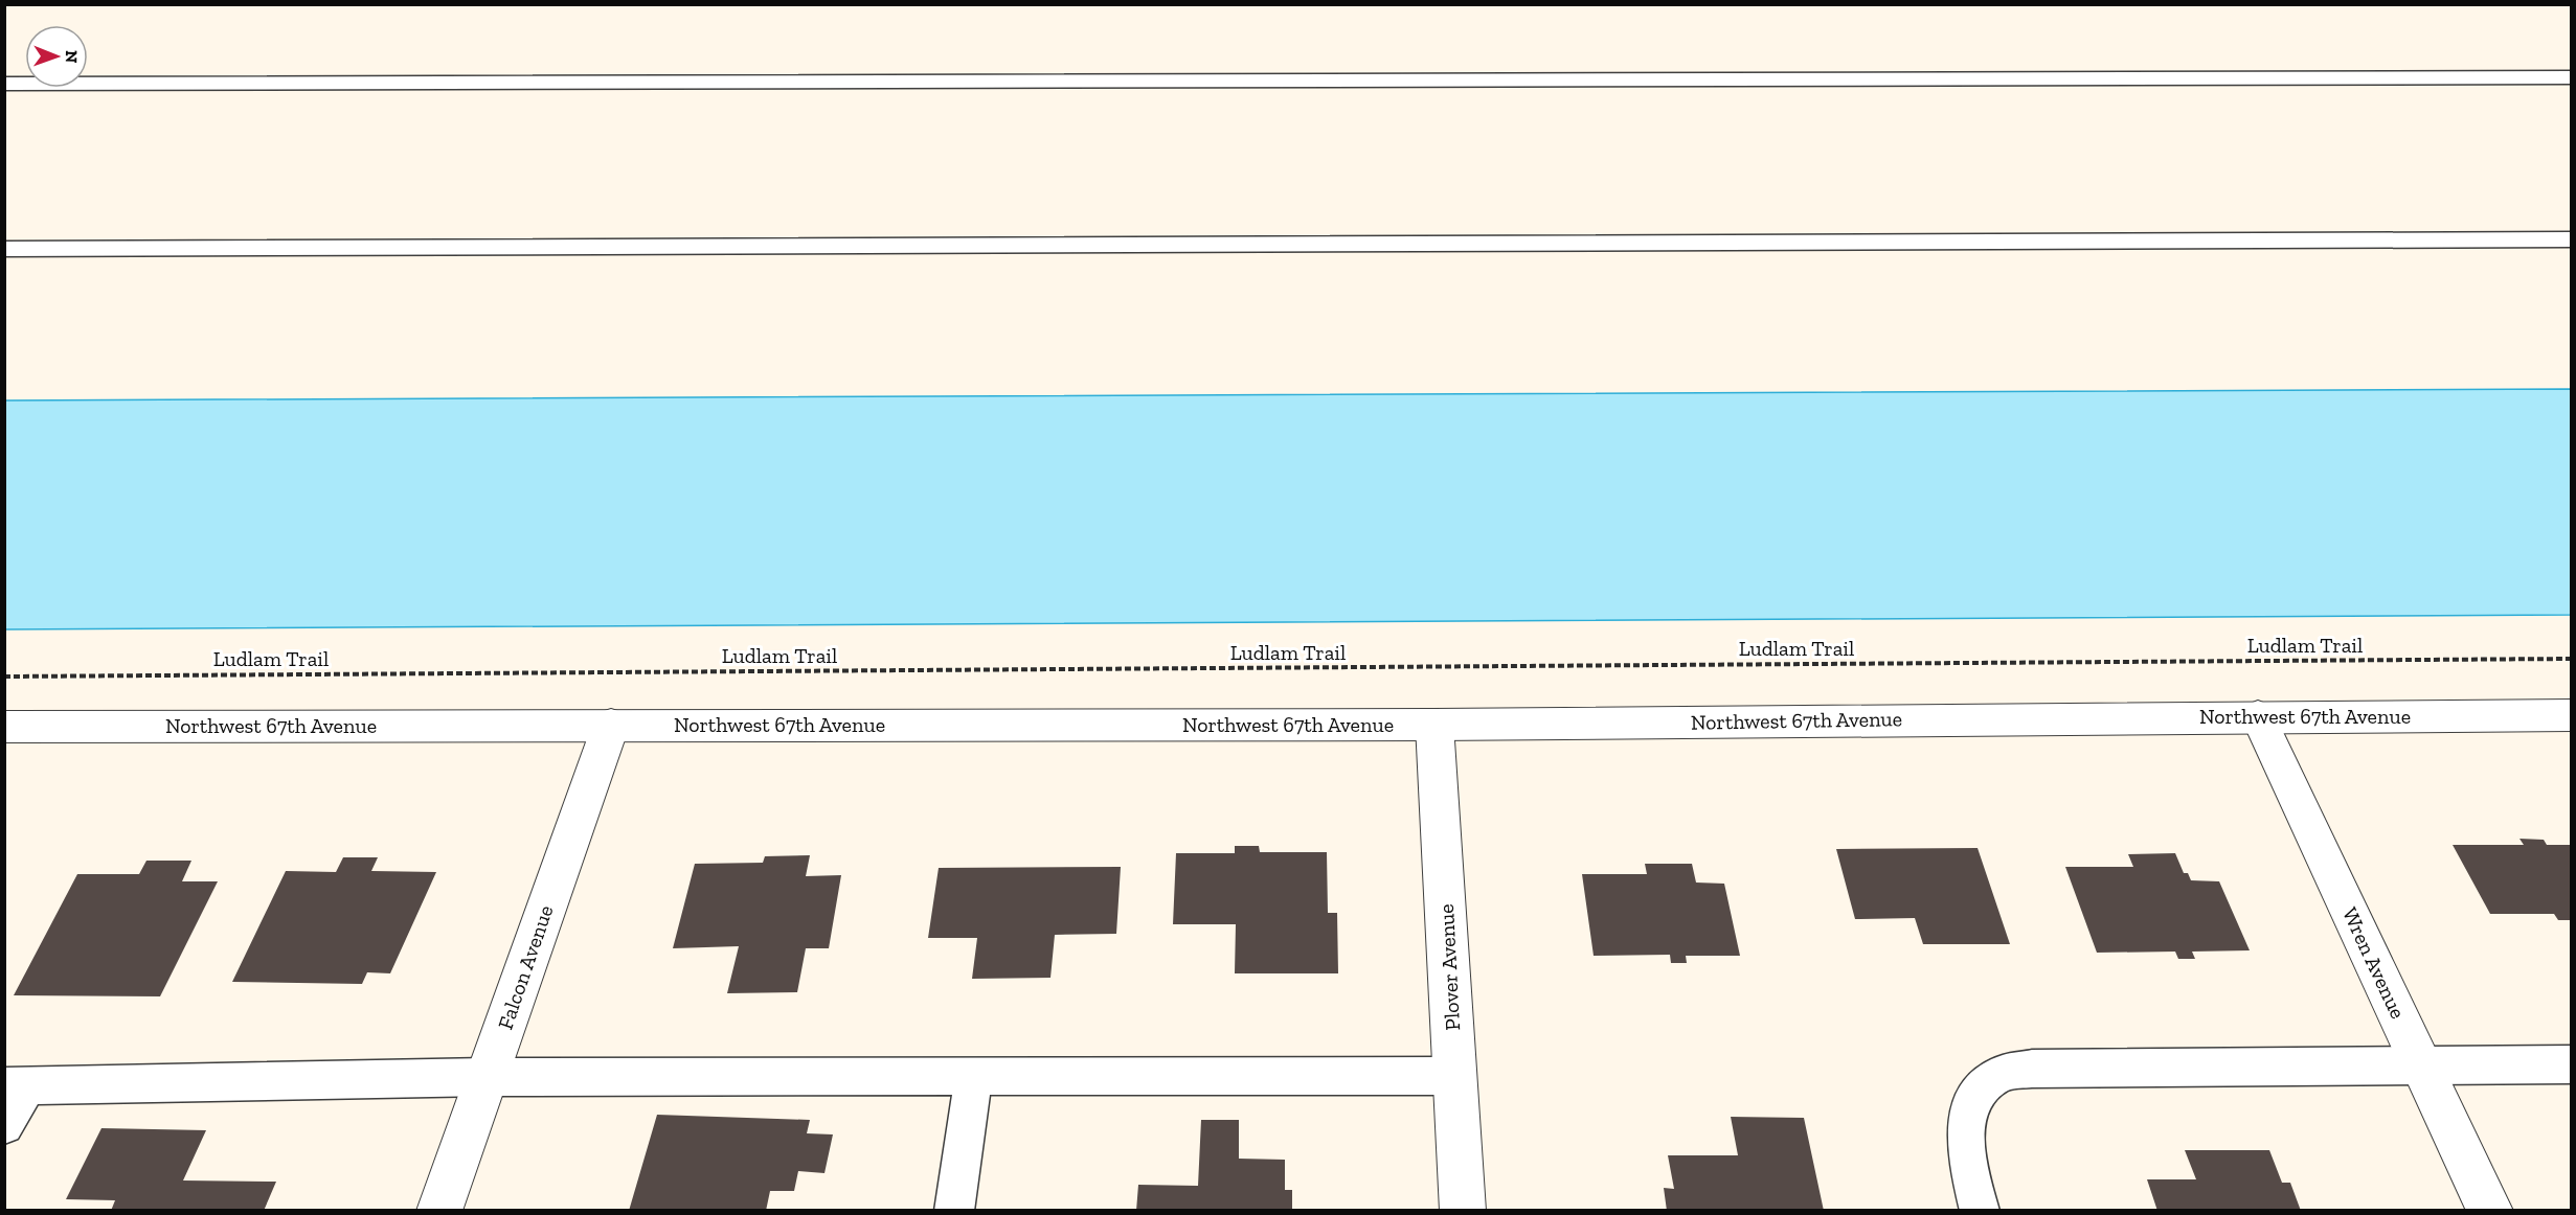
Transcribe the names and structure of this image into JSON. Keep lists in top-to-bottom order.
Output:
{
  "streets": {
    "street": [
      "Northwest 67th Avenue",
      "Wren Avenue",
      "Falcon Avenue",
      "Plover Avenue"
    ],
    "path": ["Ludlam Trail"]
  },
  "crossings": [
    ["Northwest 67th Avenue", "Wren Avenue"],
    ["Northwest 67th Avenue", "Falcon Avenue"],
    ["Northwest 67th Avenue", "Plover Avenue"]
  ],
  "north": "right"
}
